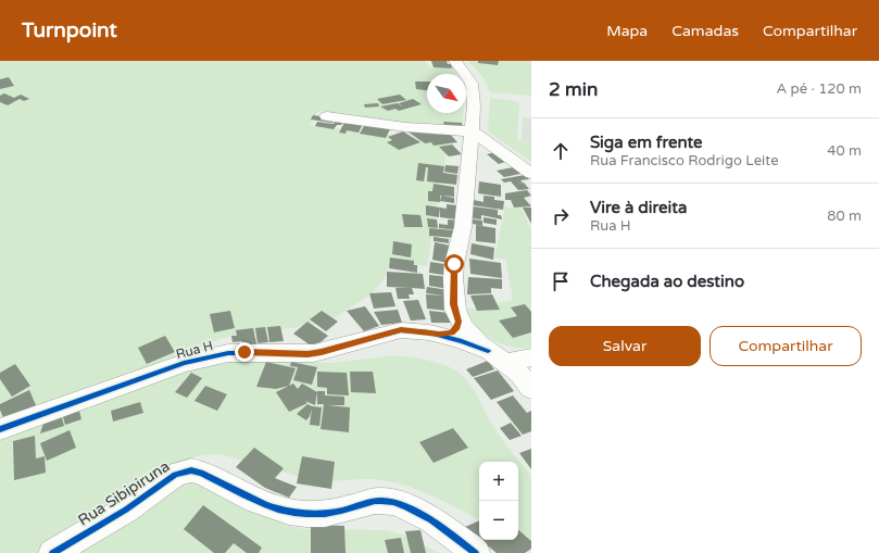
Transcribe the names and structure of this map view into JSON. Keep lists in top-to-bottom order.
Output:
{
  "streets": {
    "street": ["Rua H", "Rua Sibipiruna"]
  },
  "north": "bottom right",
  "page": {
    "header": "Turnpoint",
    "nav": ["Mapa", "Camadas", "Compartilhar"],
    "heading": ["2 min", "A pé · 120 m"],
    "list": [
      ["Siga em frente", "Rua Francisco Rodrigo Leite", "40 m"],
      ["Vire à direita", "Rua H", "80 m"],
      "Chegada ao destino"
    ],
    "buttons": ["Salvar", "Compartilhar"],
    "map_buttons": ["+", "−"]
  }
}
